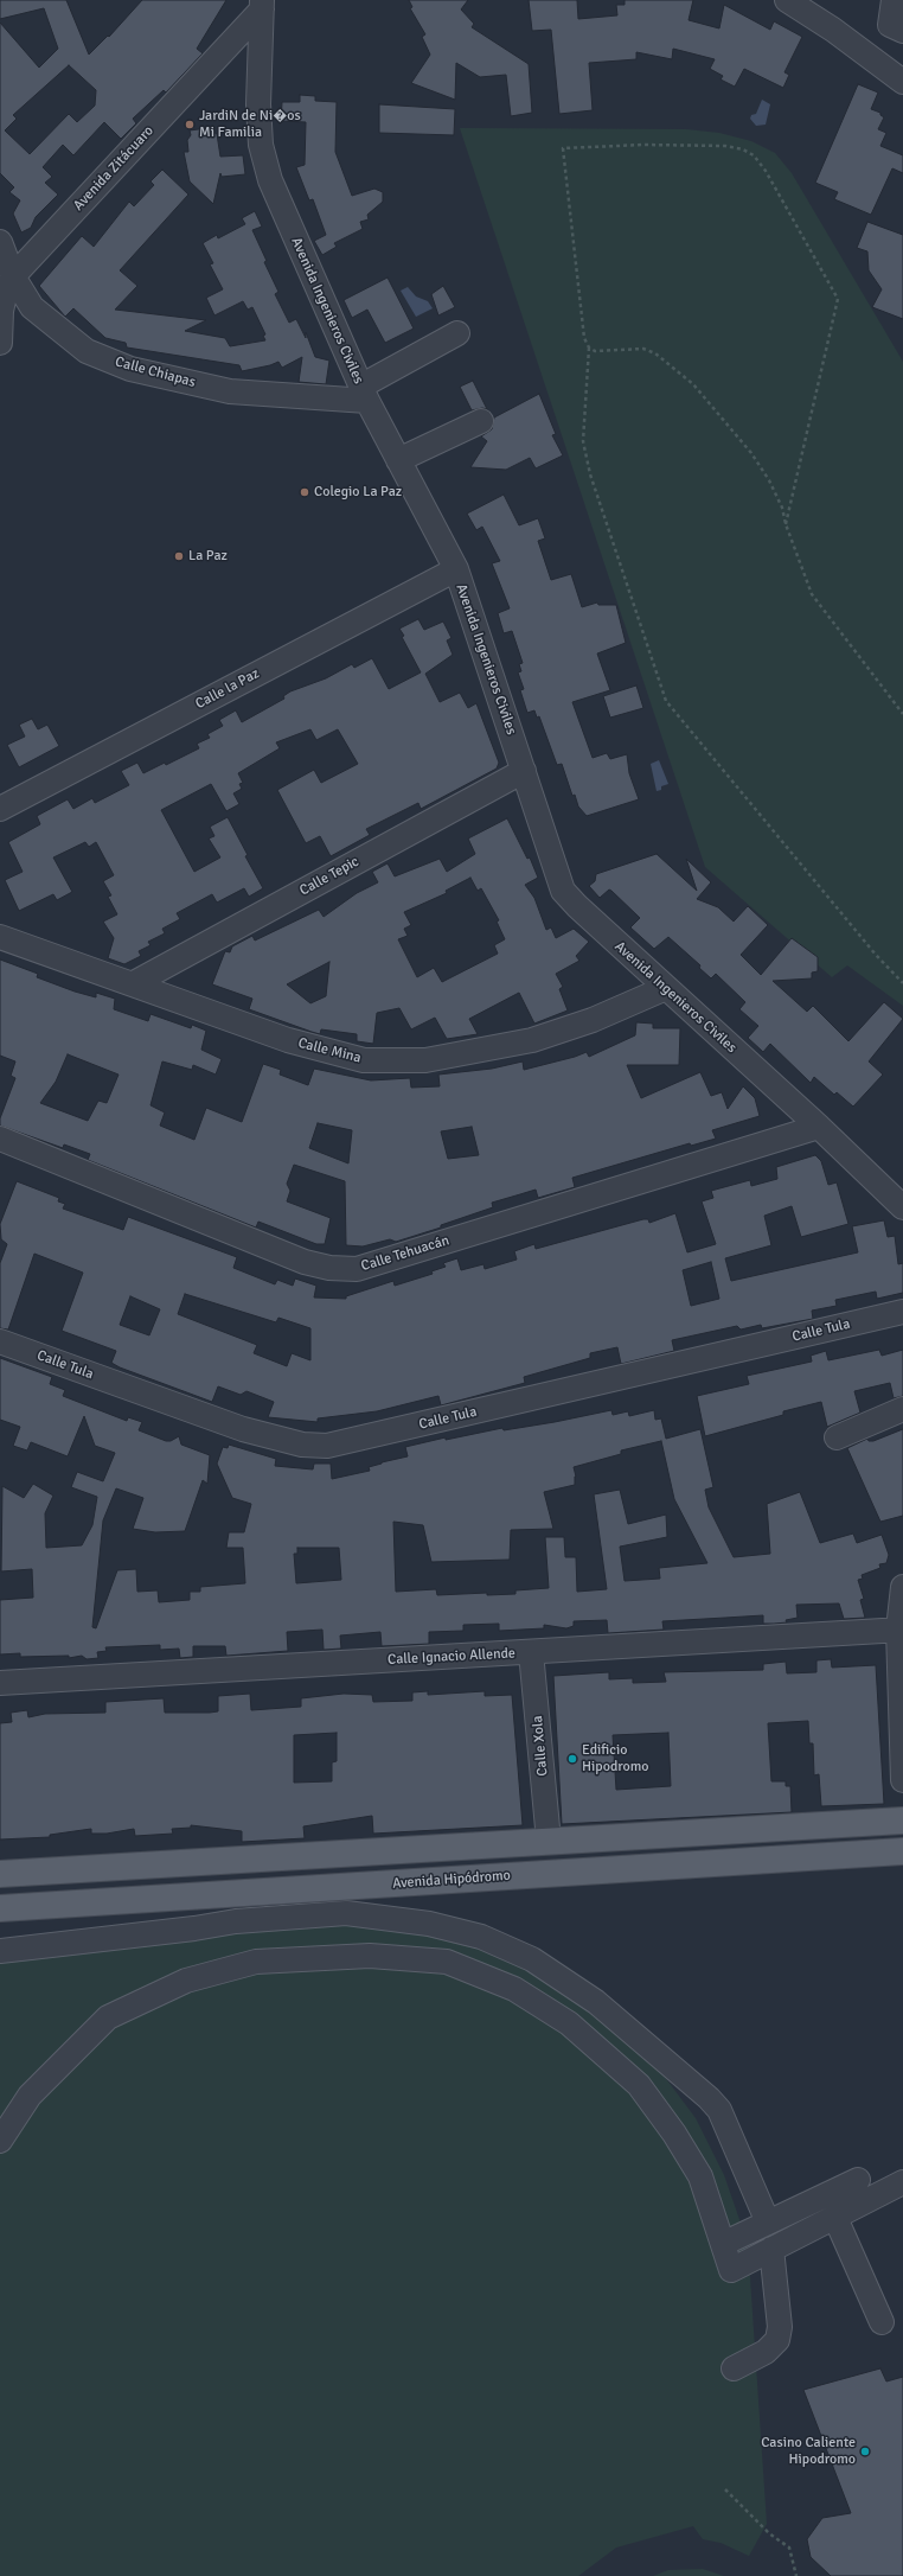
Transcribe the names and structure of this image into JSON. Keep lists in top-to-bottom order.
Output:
{
  "streets": {
    "main road": ["Avenida Hipódromo"],
    "street": [
      "Avenida Zitácuaro",
      "Avenida Ingenieros Civiles",
      "Calle Chiapas",
      "Calle la Paz",
      "Calle Tepic",
      "Calle Mina",
      "Calle Tehuacán",
      "Calle Tula",
      "Calle Ignacio Allende",
      "Calle Xola"
    ]
  },
  "crossings": [
    ["Avenida Zitácuaro", "Avenida Ingenieros Civiles"],
    ["Avenida Zitácuaro", "Calle Chiapas"],
    ["Avenida Ingenieros Civiles", "Calle Chiapas"],
    ["Avenida Ingenieros Civiles", "Calle la Paz"],
    ["Avenida Ingenieros Civiles", "Calle Tepic"],
    ["Avenida Ingenieros Civiles", "Calle Mina"],
    ["Avenida Ingenieros Civiles", "Calle Tehuacán"],
    ["Calle Tepic", "Calle Mina"],
    ["Calle Ignacio Allende", "Calle Xola"]
  ],
  "places": [
    "JardiN de Ni�os Mi Familia",
    "Colegio La Paz",
    "La Paz",
    "Edificio Hipodromo",
    "Casino Caliente Hipodromo"
  ]
}
